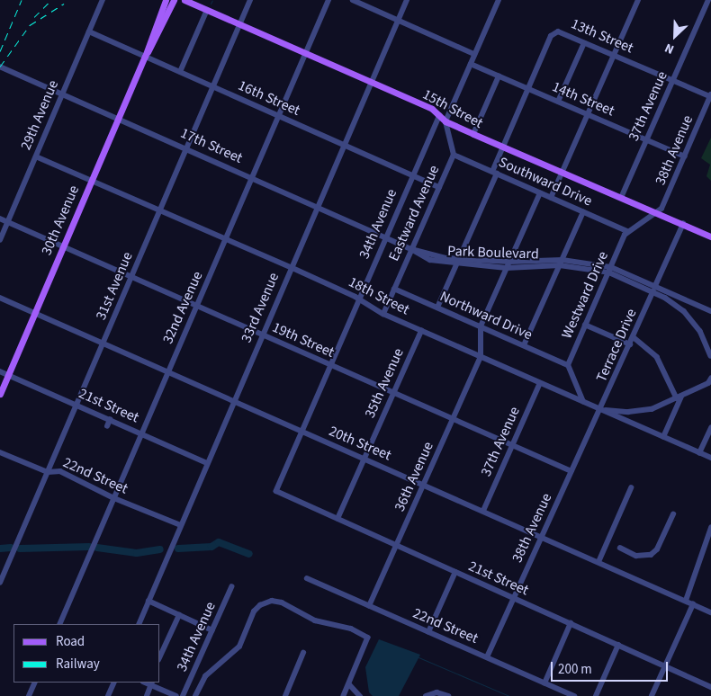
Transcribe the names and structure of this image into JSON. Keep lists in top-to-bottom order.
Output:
{
  "streets": {
    "main road": ["15th Street", "30th Avenue"],
    "street": [
      "13th Street",
      "16th Street",
      "14th Street",
      "37th Avenue",
      "29th Avenue",
      "17th Street",
      "38th Avenue",
      "Southward Drive",
      "Eastward Avenue",
      "34th Avenue",
      "Park Boulevard",
      "31st Avenue",
      "Westward Drive",
      "18th Street",
      "32nd Avenue",
      "33rd Avenue",
      "Northward Drive",
      "19th Street",
      "Terrace Drive",
      "35th Avenue",
      "21st Street",
      "20th Street",
      "22nd Street",
      "36th Avenue"
    ]
  },
  "crossings": [
    ["13th Street", "14th Street"],
    ["13th Street", "37th Avenue"],
    ["13th Street", "38th Avenue"],
    ["16th Street", "29th Avenue"],
    ["16th Street", "Eastward Avenue"],
    ["16th Street", "30th Avenue"],
    ["16th Street", "34th Avenue"],
    ["16th Street", "31st Avenue"],
    ["16th Street", "32nd Avenue"],
    ["16th Street", "33rd Avenue"],
    ["14th Street", "37th Avenue"],
    ["14th Street", "38th Avenue"],
    ["37th Avenue", "15th Street"],
    ["37th Avenue", "18th Street"],
    ["37th Avenue", "19th Street"],
    ["37th Avenue", "20th Street"],
    ["15th Street", "38th Avenue"],
    ["15th Street", "Eastward Avenue"],
    ["15th Street", "34th Avenue"],
    ["15th Street", "31st Avenue"],
    ["15th Street", "32nd Avenue"],
    ["15th Street", "33rd Avenue"],
    ["15th Street", "Terrace Drive"],
    ["29th Avenue", "17th Street"],
    ["29th Avenue", "18th Street"],
    ["29th Avenue", "19th Street"],
    ["17th Street", "Eastward Avenue"],
    ["17th Street", "30th Avenue"],
    ["17th Street", "34th Avenue"],
    ["17th Street", "Park Boulevard"],
    ["17th Street", "31st Avenue"],
    ["17th Street", "32nd Avenue"],
    ["17th Street", "33rd Avenue"],
    ["38th Avenue", "18th Street"],
    ["38th Avenue", "19th Street"],
    ["38th Avenue", "Terrace Drive"],
    ["38th Avenue", "21st Street"],
    ["38th Avenue", "20th Street"],
    ["38th Avenue", "22nd Street"],
    ["Southward Drive", "Eastward Avenue"],
    ["Southward Drive", "Westward Drive"],
    ["Eastward Avenue", "Park Boulevard"],
    ["Eastward Avenue", "18th Street"],
    ["Eastward Avenue", "Northward Drive"],
    ["30th Avenue", "18th Street"],
    ["30th Avenue", "19th Street"],
    ["30th Avenue", "21st Street"],
    ["30th Avenue", "20th Street"],
    ["34th Avenue", "18th Street"],
    ["34th Avenue", "19th Street"],
    ["34th Avenue", "21st Street"],
    ["34th Avenue", "20th Street"],
    ["Park Boulevard", "Westward Drive"],
    ["Park Boulevard", "Terrace Drive"],
    ["31st Avenue", "18th Street"],
    ["31st Avenue", "19th Street"],
    ["31st Avenue", "21st Street"],
    ["31st Avenue", "20th Street"],
    ["31st Avenue", "22nd Street"],
    ["Westward Drive", "Northward Drive"],
    ["18th Street", "32nd Avenue"],
    ["18th Street", "33rd Avenue"],
    ["18th Street", "Terrace Drive"],
    ["18th Street", "35th Avenue"],
    ["18th Street", "36th Avenue"],
    ["32nd Avenue", "19th Street"],
    ["32nd Avenue", "21st Street"],
    ["32nd Avenue", "20th Street"],
    ["32nd Avenue", "22nd Street"],
    ["33rd Avenue", "19th Street"],
    ["33rd Avenue", "21st Street"],
    ["33rd Avenue", "20th Street"],
    ["33rd Avenue", "22nd Street"],
    ["19th Street", "35th Avenue"],
    ["19th Street", "36th Avenue"],
    ["35th Avenue", "21st Street"],
    ["35th Avenue", "20th Street"],
    ["21st Street", "36th Avenue"],
    ["20th Street", "36th Avenue"],
    ["22nd Street", "36th Avenue"]
  ],
  "legend": ["Road", "Railway"],
  "scale_bar": "200 m",
  "north": "bottom left"
}
